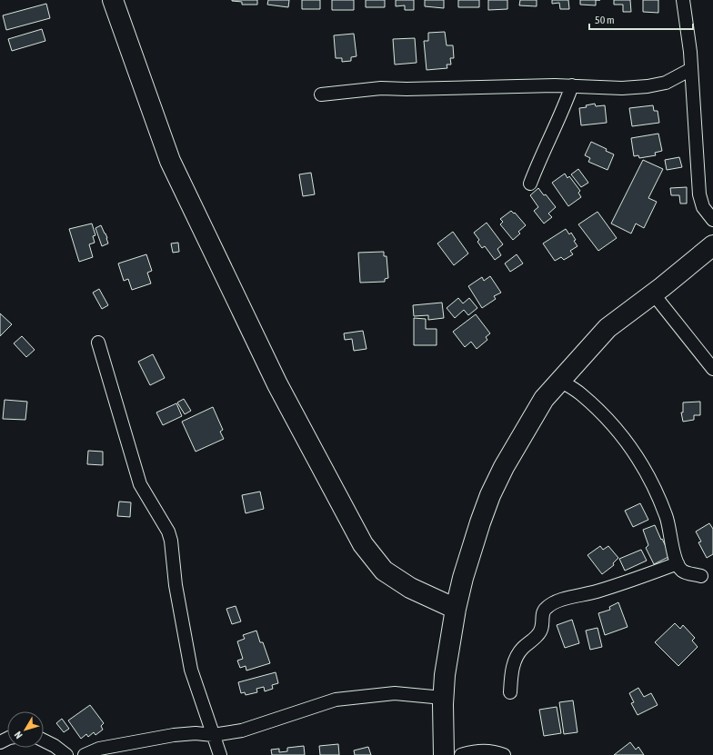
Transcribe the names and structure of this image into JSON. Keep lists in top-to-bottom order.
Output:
{
  "scale_bar": "50 m",
  "north": "bottom left"
}
